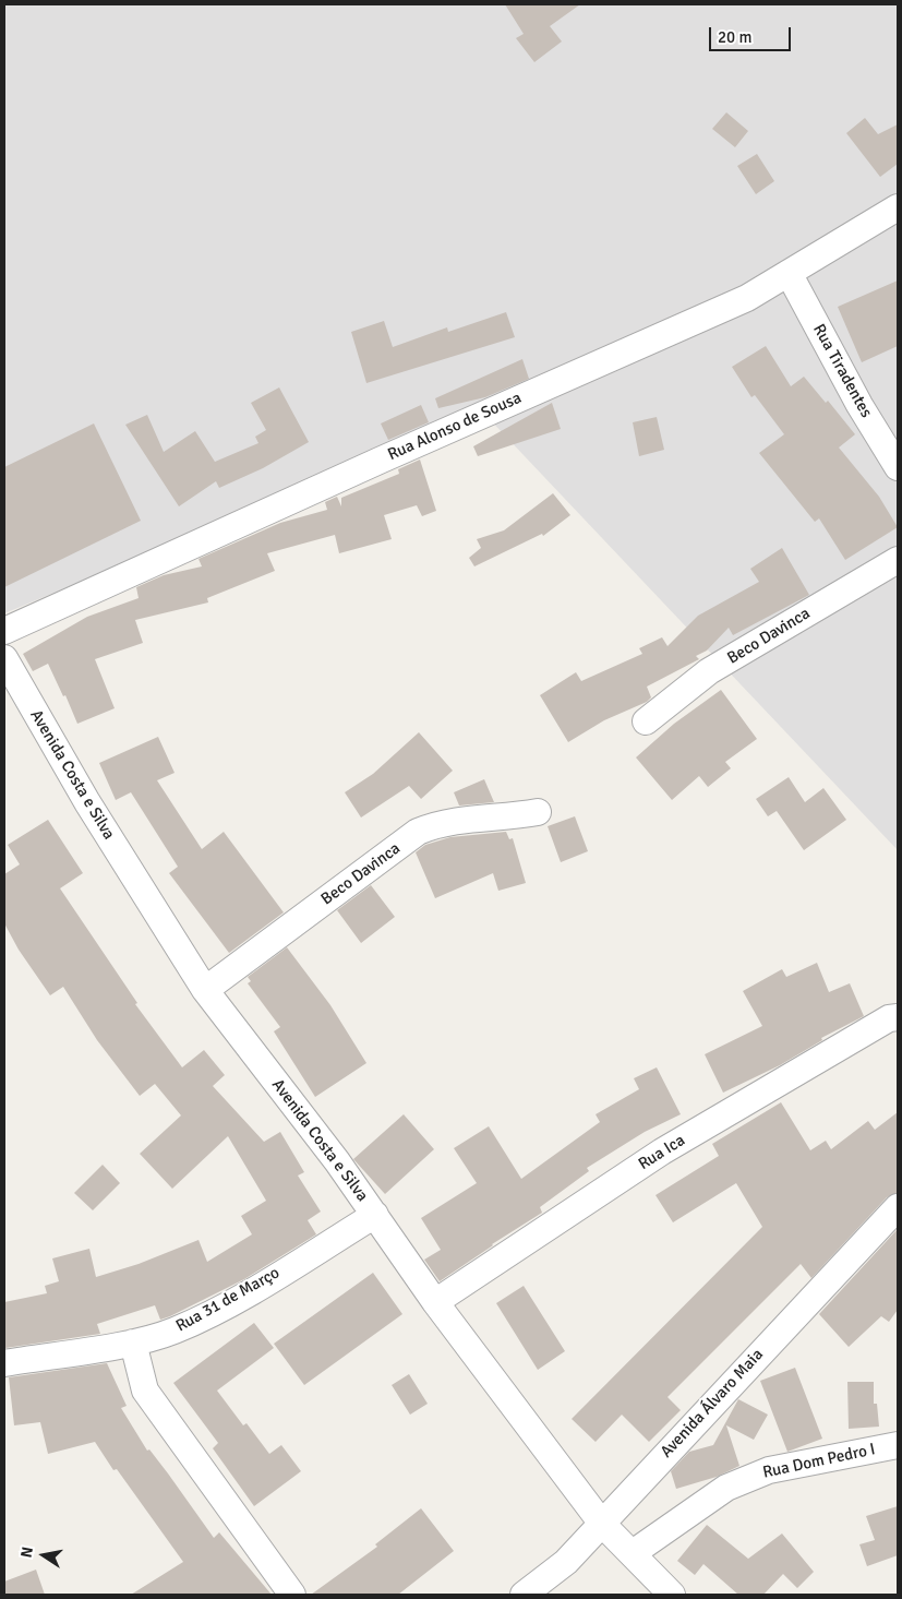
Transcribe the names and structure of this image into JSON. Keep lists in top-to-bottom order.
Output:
{
  "streets": {
    "street": [
      "Rua Tiradentes",
      "Rua Alonso de Sousa",
      "Beco Davinca",
      "Avenida Costa e Silva",
      "Rua Ica",
      "Rua 31 de Março",
      "Avenida Álvaro Maia",
      "Rua Dom Pedro I"
    ]
  },
  "crossings": [
    ["Rua Tiradentes", "Rua Alonso de Sousa"],
    ["Beco Davinca", "Avenida Costa e Silva"],
    ["Avenida Costa e Silva", "Rua Ica"],
    ["Avenida Costa e Silva", "Rua 31 de Março"],
    ["Avenida Costa e Silva", "Avenida Álvaro Maia"],
    ["Avenida Costa e Silva", "Rua Dom Pedro I"]
  ],
  "scale_bar": "20 m",
  "north": "left"
}
